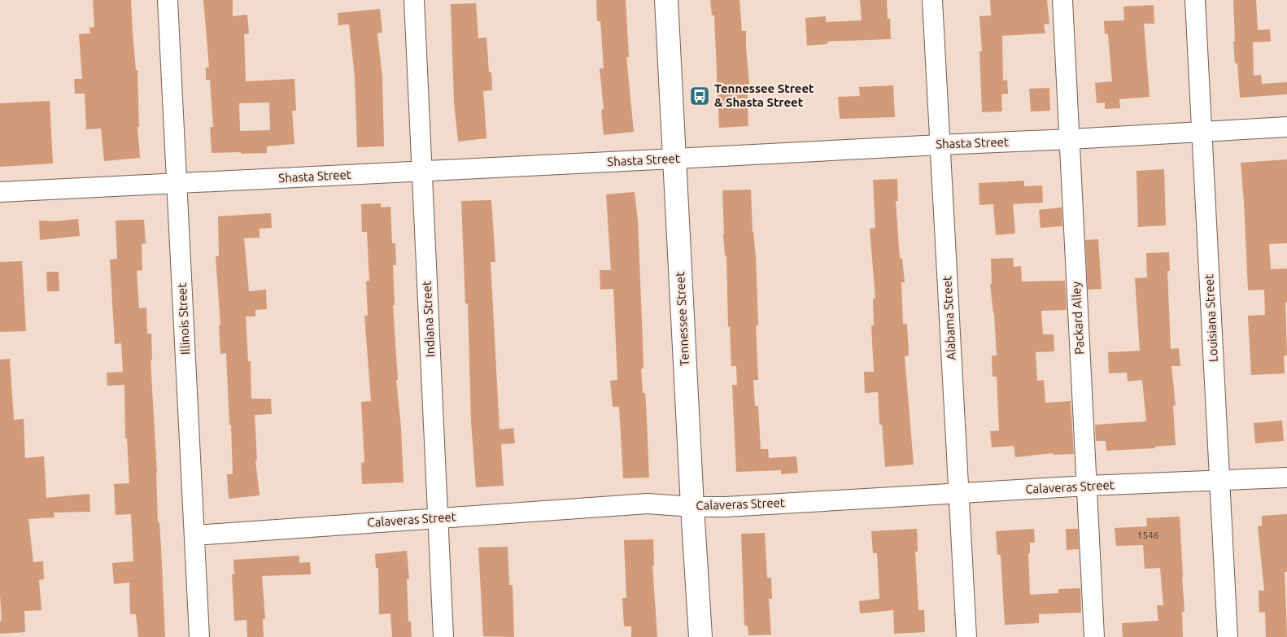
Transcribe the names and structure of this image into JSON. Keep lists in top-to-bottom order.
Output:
{
  "streets": {
    "main road": ["Tennessee Street"],
    "street": [
      "Shasta Street",
      "Alabama Street",
      "Packard Alley",
      "Louisiana Street",
      "Illinois Street",
      "Indiana Street",
      "Calaveras Street"
    ]
  },
  "crossings": [
    ["Shasta Street", "Alabama Street"],
    ["Shasta Street", "Packard Alley"],
    ["Shasta Street", "Louisiana Street"],
    ["Shasta Street", "Illinois Street"],
    ["Shasta Street", "Indiana Street"],
    ["Shasta Street", "Tennessee Street"],
    ["Alabama Street", "Calaveras Street"],
    ["Packard Alley", "Calaveras Street"],
    ["Louisiana Street", "Calaveras Street"],
    ["Illinois Street", "Calaveras Street"],
    ["Indiana Street", "Calaveras Street"],
    ["Tennessee Street", "Calaveras Street"]
  ],
  "places": {
    "bus stop": ["Tennessee Street & Shasta Street"]
  },
  "house_numbers": ["1546"]
}
